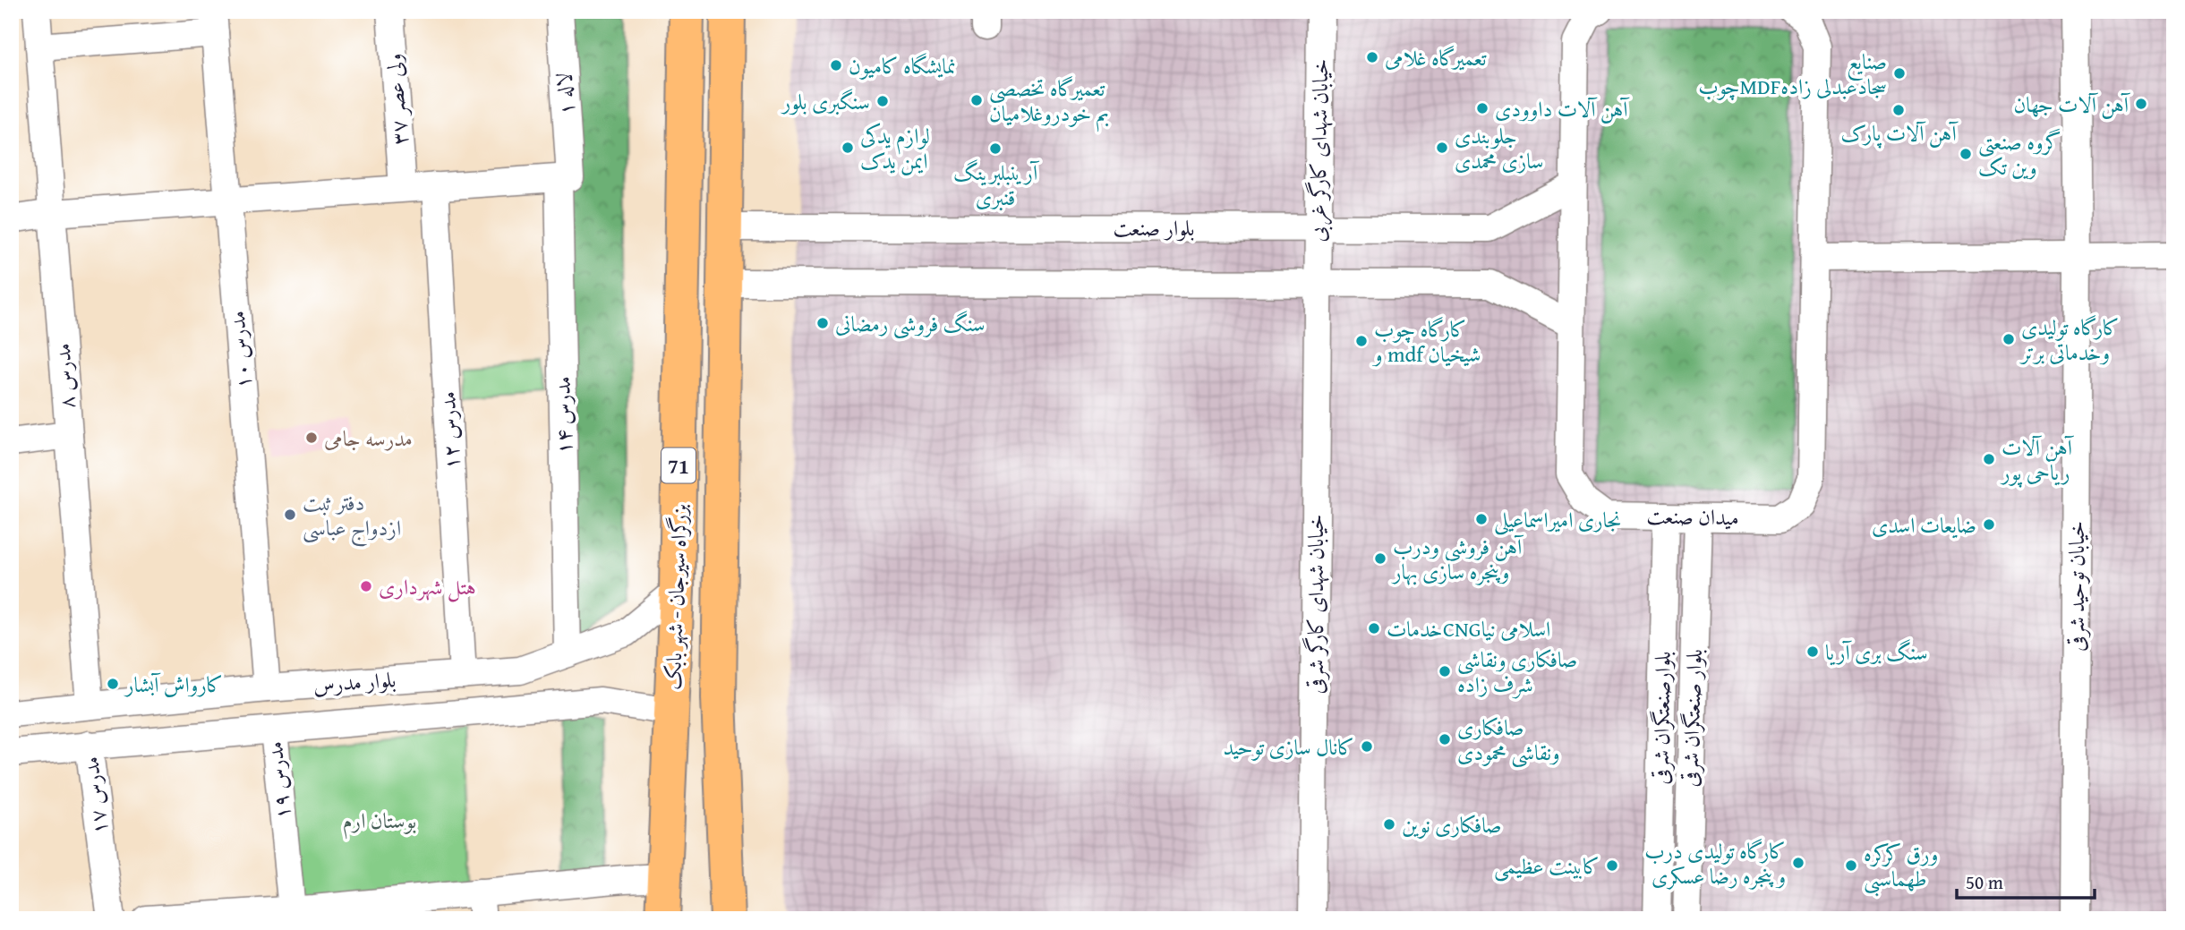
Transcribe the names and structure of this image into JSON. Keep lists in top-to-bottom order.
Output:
{
  "streets": {
    "highway": ["71", "بزرگراه سیرجان - شهر بابک"],
    "street": [
      "لاله ۱",
      "ولی عصر ۳۷",
      "خیابان شهدای کارگر غربی",
      "بلوار صنعت",
      "مدرس ۱۰",
      "مدرس ۸",
      "مدرس ۱۴",
      "مدرس ۱۲",
      "میدان صنعت",
      "خیابان توحید شرقی",
      "خیابان شهدای کارگر شرقی",
      "بلوار مدرس",
      "بلوارصنعتگران شرقی",
      "بلوار صنعتگران شرقی",
      "مدرس ۱۹",
      "مدرس ۱۷"
    ]
  },
  "crossings": [
    ["لاله ۱", "مدرس ۱۴"],
    ["خیابان شهدای کارگر غربی", "بلوار صنعت"],
    ["خیابان شهدای کارگر غربی", "خیابان شهدای کارگر شرقی"],
    ["بلوار صنعت", "میدان صنعت"],
    ["بلوار صنعت", "بزرگراه سیرجان - شهر بابک"],
    ["مدرس ۱۰", "بلوار مدرس"],
    ["مدرس ۸", "بلوار مدرس"],
    ["مدرس ۱۴", "بلوار مدرس"],
    ["مدرس ۱۲", "بلوار مدرس"],
    ["میدان صنعت", "بلوارصنعتگران شرقی"],
    ["میدان صنعت", "بلوار صنعتگران شرقی"],
    ["بزرگراه سیرجان - شهر بابک", "بلوار مدرس"],
    ["بلوار مدرس", "مدرس ۱۹"],
    ["بلوار مدرس", "مدرس ۱۷"]
  ],
  "parks": ["بوستان ارم"],
  "places": [
    "تعمیرگاه غلامی",
    "نمایشگاه کامیون",
    "صنایع چوبMDFسجادعبدلی زاده",
    "تعمیرگاه تخصصی بم خودروغلامیان",
    "سنگبری بلور",
    "آهن آلات جهان",
    "آهن آلات داوودی",
    "آهن آلات پارک",
    "لوازم یدکی ایمن یدک",
    "جلوبندی سازی محمدی",
    "آرینبلبرینگ قنبری",
    "گروه صنعتی وین تک",
    "سنگ فروشی رمضانی",
    "کارگاه تولیدی وخدماتی برتر",
    "کارگاه چوب و mdf شیخیان",
    "مدرسه جامی",
    "آهن آلات ریاحی پور",
    "دفتر ثبت ازدواج عباسی",
    "نجاری امیراسماعیلی",
    "ضایعات اسدی",
    "آهن فروشی ودرب وپنجره سازی بهار",
    "هتل شهرداری",
    "خدماتCNGاسلامی نیا",
    "سنگ بری آریا",
    "صافکاری ونقاشی شرف زاده",
    "کارواش آبشار",
    "صافکاری ونقاشی محمودی",
    "کانال سازی توحید",
    "صافکاری نوین",
    "کارگاه تولیدی درب و پنجره رضا عسکری",
    "کابینت عظیمی",
    "ورق کرکره طهماسبی"
  ],
  "scale_bar": "50 m"
}
